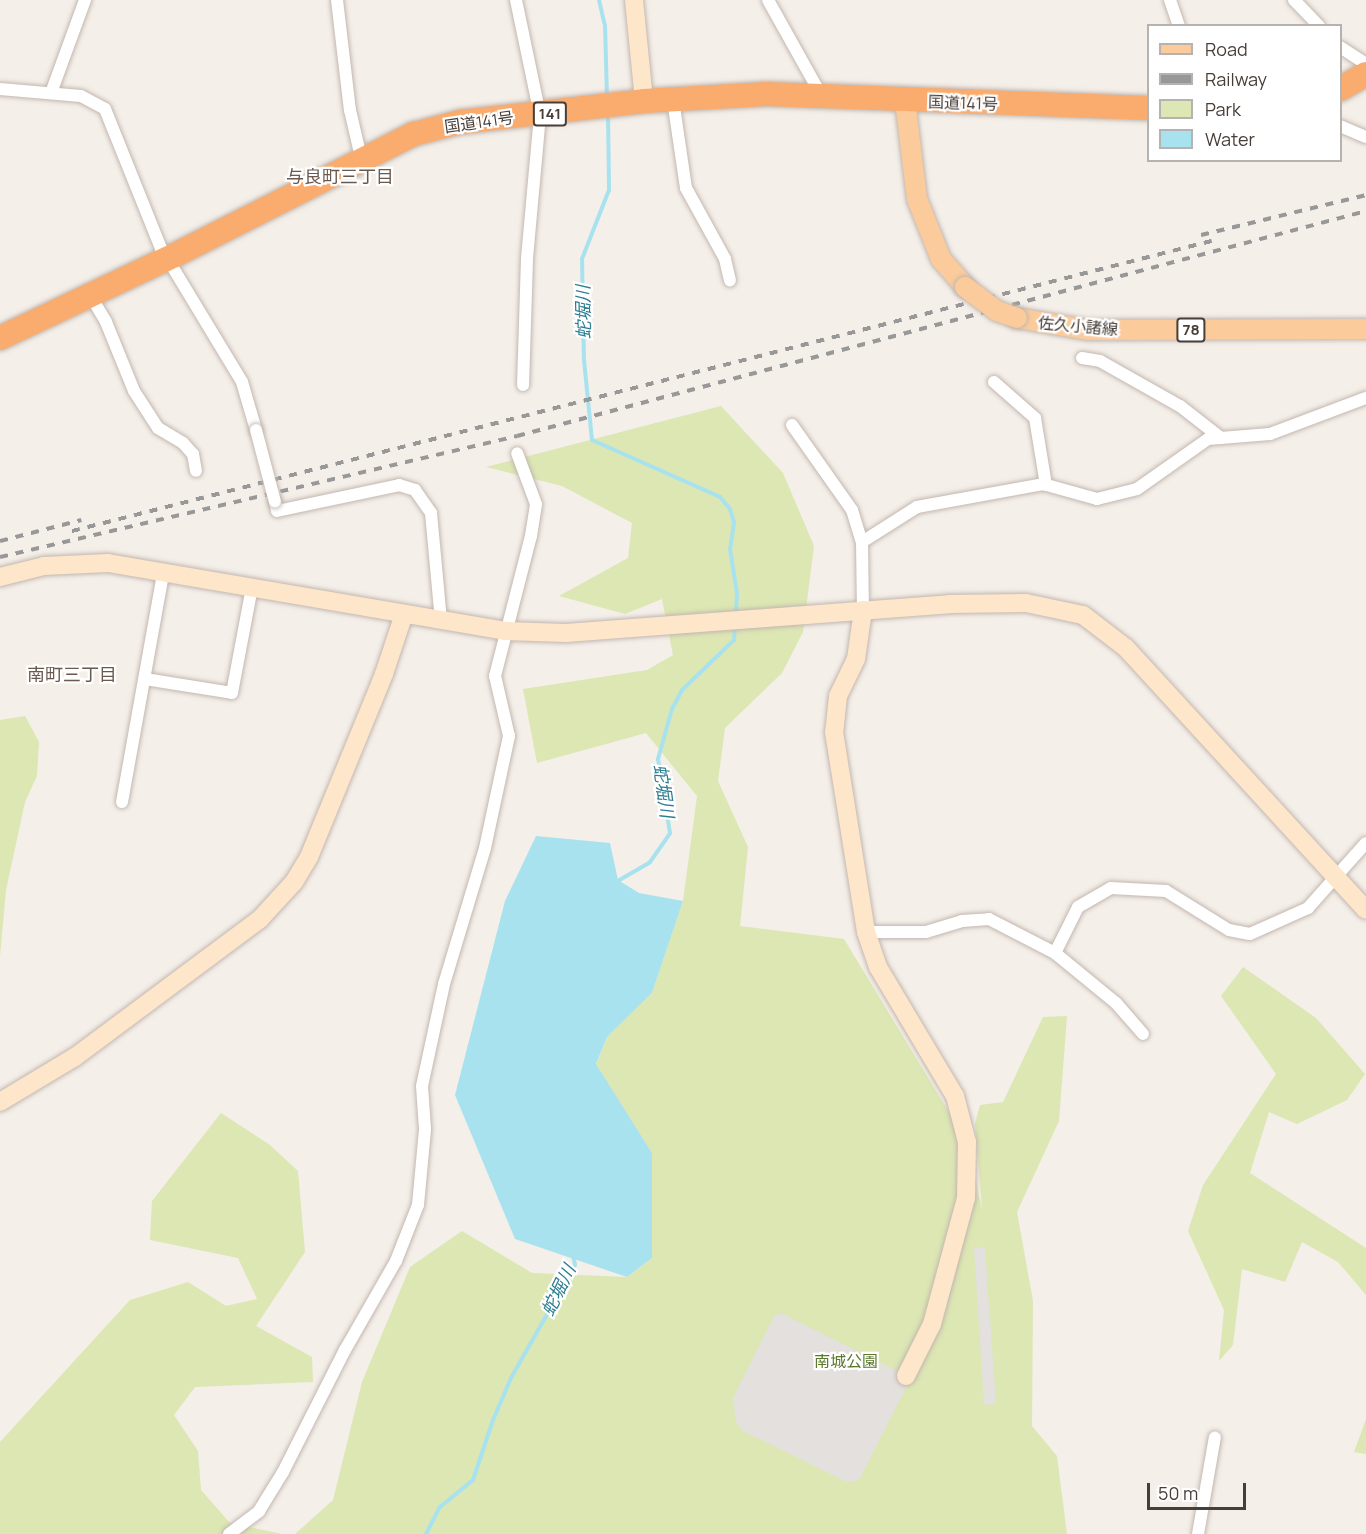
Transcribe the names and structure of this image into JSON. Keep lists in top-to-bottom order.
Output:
{
  "streets": {
    "highway": ["国道141号", "141"],
    "main road": ["佐久小諸線", "78"]
  },
  "crossings": [
    ["国道141号", "佐久小諸線"]
  ],
  "districts": ["与良町三丁目", "南町三丁目"],
  "water": ["蛇堀川"],
  "parks": ["南城公園"],
  "legend": [
    "Road",
    "Railway",
    "Park",
    "Water"
  ],
  "scale_bar": "50 m"
}
